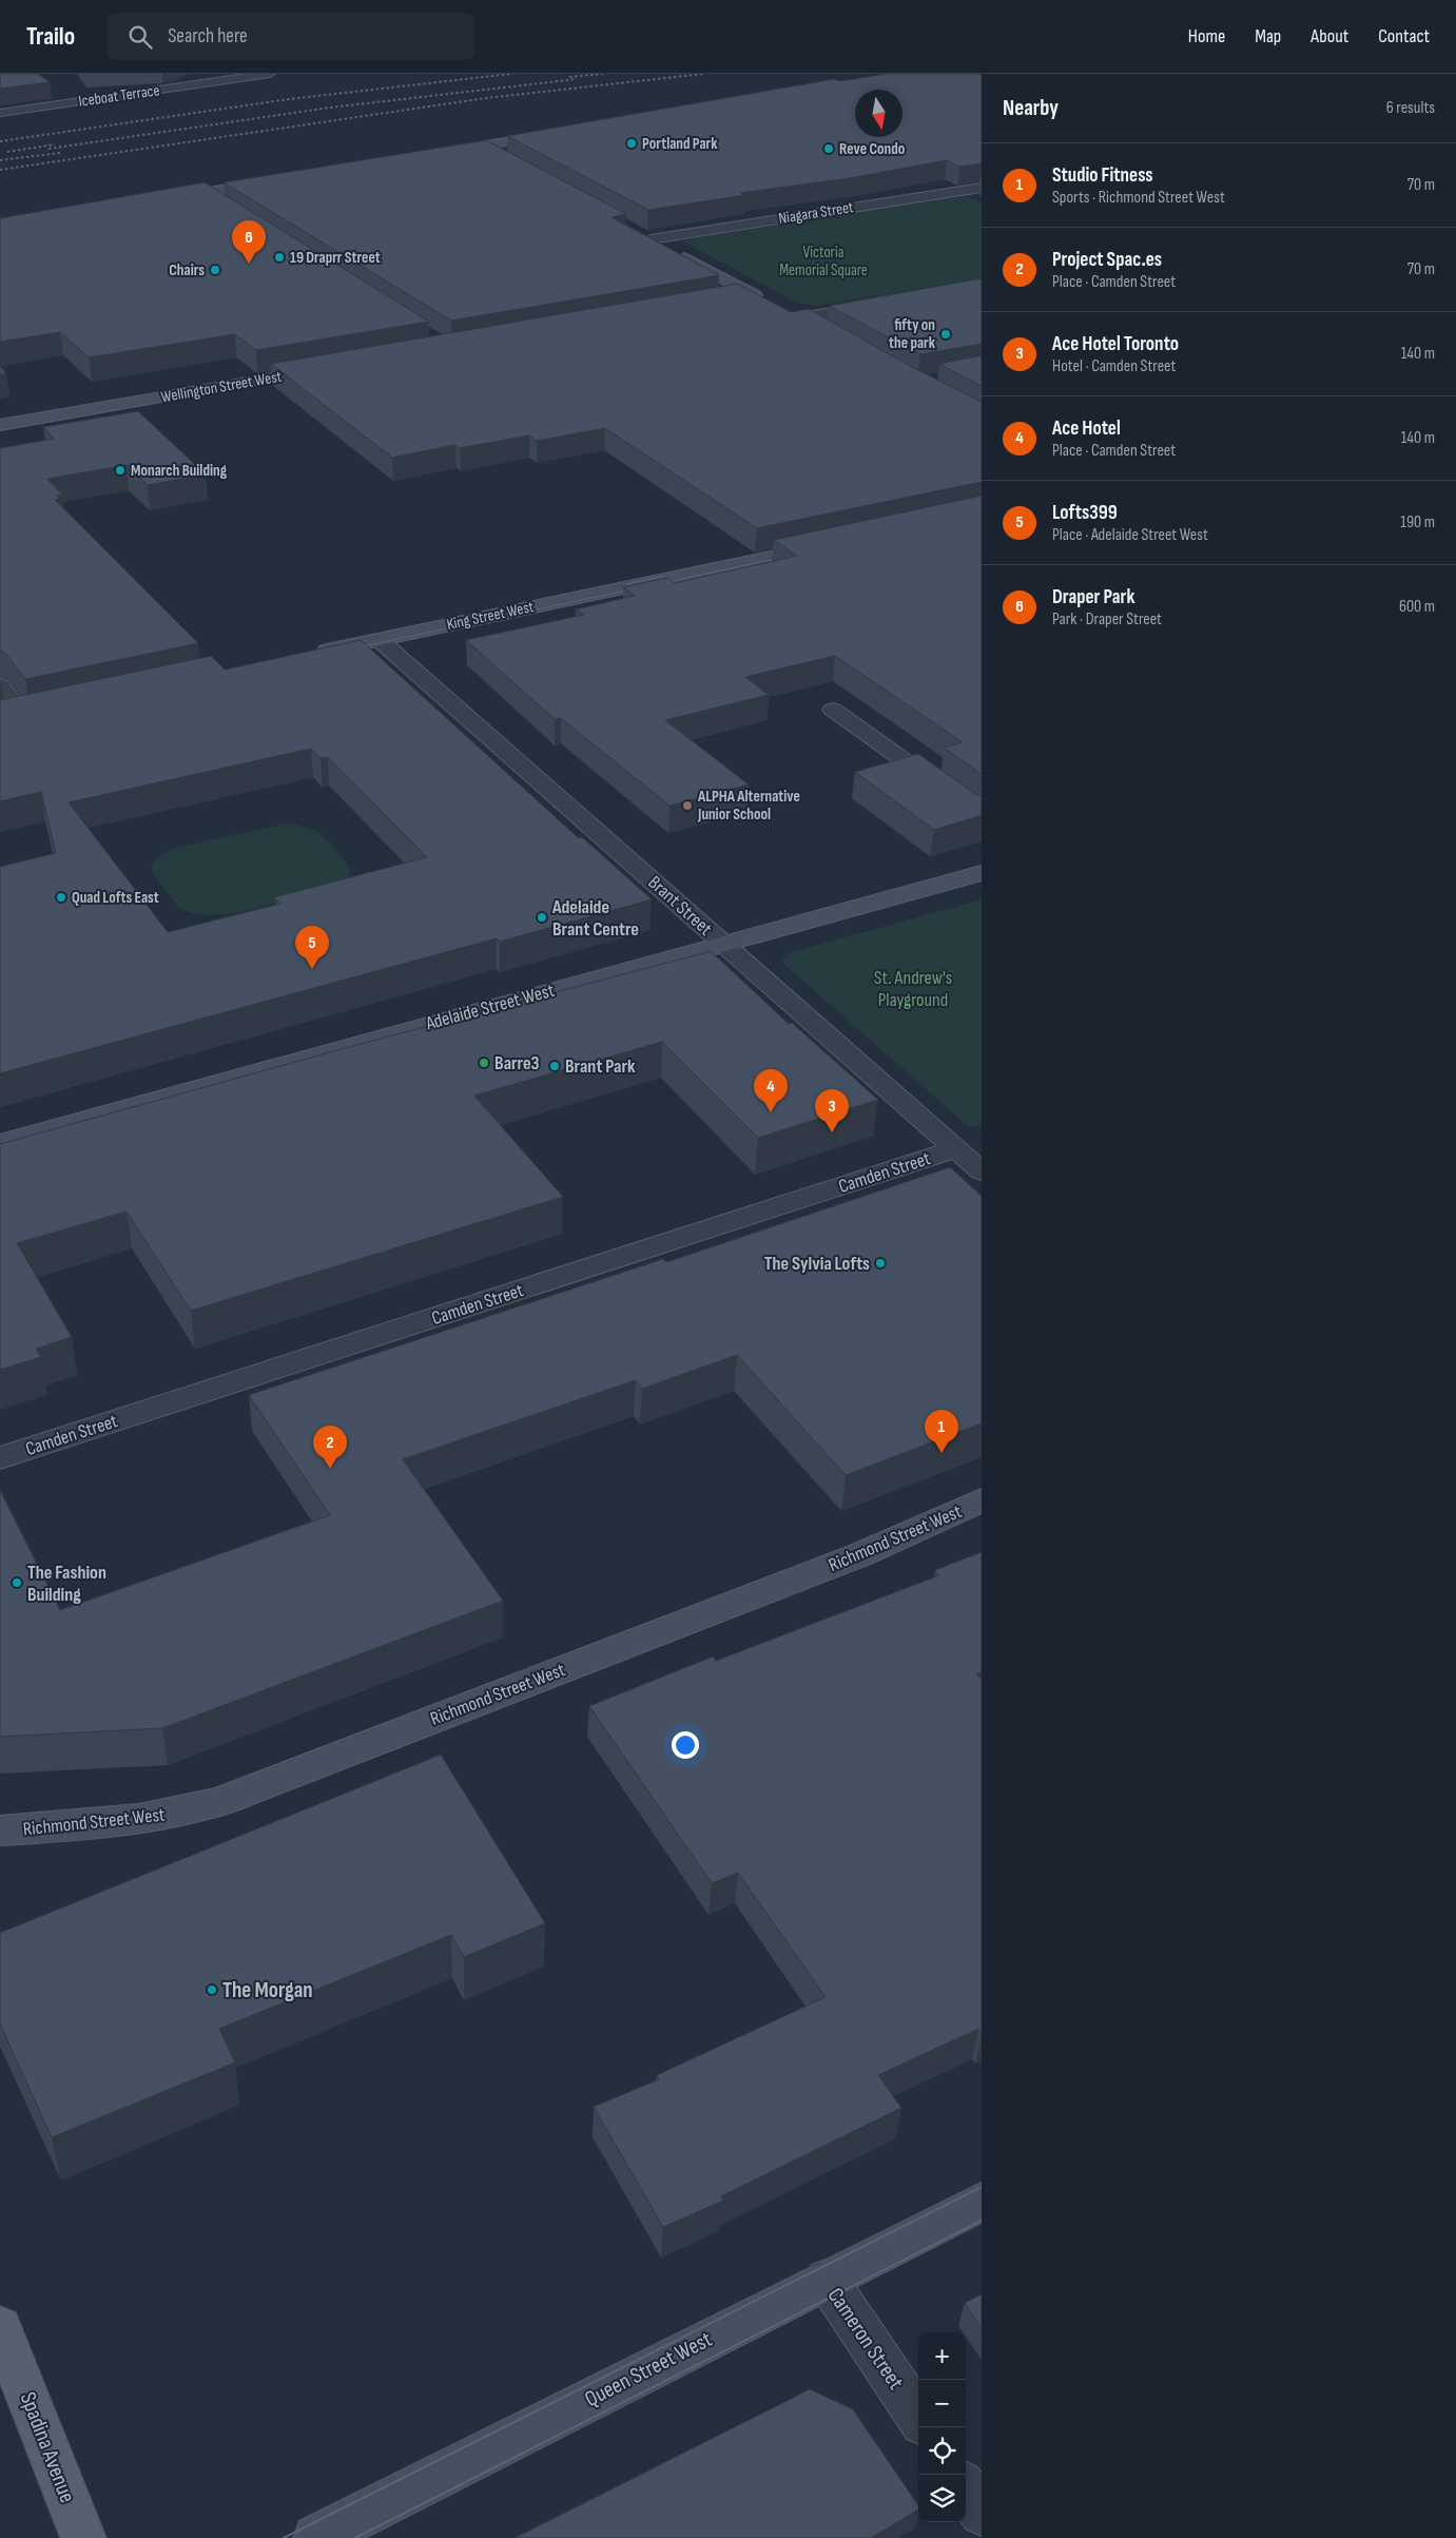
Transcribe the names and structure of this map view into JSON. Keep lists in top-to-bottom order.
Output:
{
  "streets": {
    "main road": [
      "Wellington Street West",
      "King Street West",
      "Adelaide Street West",
      "Richmond Street West",
      "Queen Street West",
      "Spadina Avenue"
    ],
    "street": [
      "Iceboat Terrace",
      "Niagara Street",
      "Brant Street",
      "Camden Street",
      "Cameron Street"
    ]
  },
  "crossings": [
    ["King Street West", "Brant Street"],
    ["Brant Street", "Adelaide Street West"],
    ["Brant Street", "Camden Street"],
    ["Cameron Street", "Queen Street West"]
  ],
  "parks": ["Victoria Memorial Square", "St. Andrew's Playground"],
  "places": [
    "Portland Park",
    "Reve Condo",
    "19 Draprr Street",
    "Chairs",
    "fifty on the park",
    "Monarch Building",
    "ALPHA Alternative Junior School",
    "Quad Lofts East",
    "Adelaide Brant Centre",
    "Barre3",
    "Brant Park",
    "The Sylvia Lofts",
    "The Fashion Building",
    "The Morgan"
  ],
  "north": "bottom",
  "page": {
    "header": "Trailo",
    "search": "Search here",
    "nav": [
      "Home",
      "Map",
      "About",
      "Contact"
    ],
    "heading": ["Nearby", "6 results"],
    "list": [
      {
        "mark": "1",
        "name": "Studio Fitness",
        "note": "Sports · Richmond Street West",
        "value": "70 m"
      },
      {
        "mark": "2",
        "name": "Project Spac.es",
        "note": "Place · Camden Street",
        "value": "70 m"
      },
      {
        "mark": "3",
        "name": "Ace Hotel Toronto",
        "note": "Hotel · Camden Street",
        "value": "140 m"
      },
      {
        "mark": "4",
        "name": "Ace Hotel",
        "note": "Place · Camden Street",
        "value": "140 m"
      },
      {
        "mark": "5",
        "name": "Lofts399",
        "note": "Place · Adelaide Street West",
        "value": "190 m"
      },
      {
        "mark": "6",
        "name": "Draper Park",
        "note": "Park · Draper Street",
        "value": "600 m"
      }
    ],
    "pins": [
      "6",
      "5",
      "4",
      "3",
      "1",
      "2"
    ],
    "map_buttons": ["+", "−"]
  }
}
